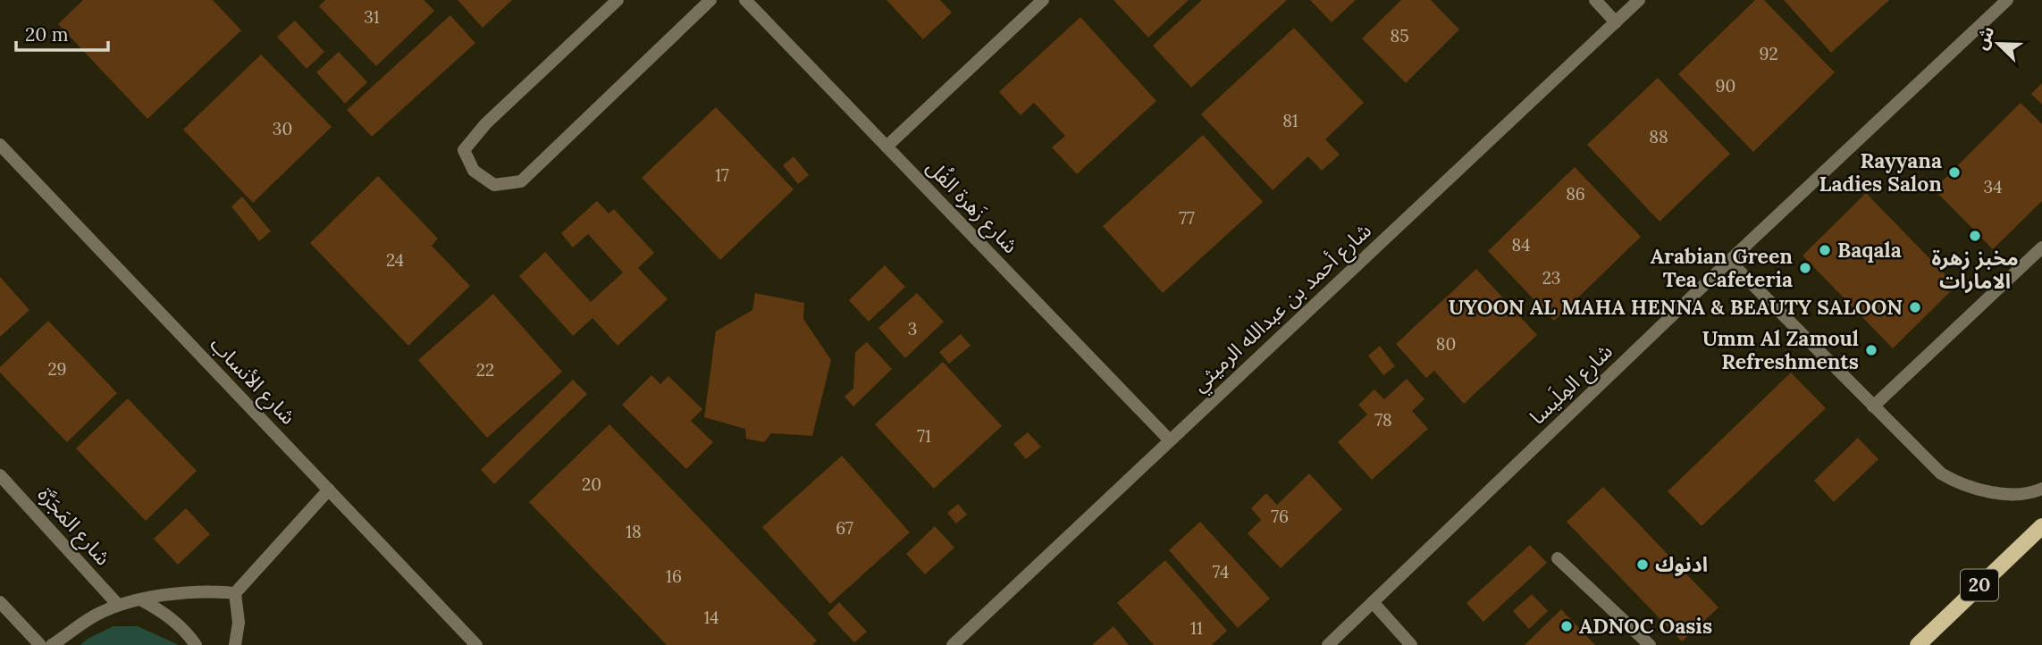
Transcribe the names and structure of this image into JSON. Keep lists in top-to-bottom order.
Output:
{
  "streets": {
    "main road": ["20"],
    "street": [
      "شارع زَهرة الفُل",
      "شارع أحمد بن عبدالله الرميثي",
      "شارع الأنساب",
      "شارع المِلَيسا",
      "شارع المَجَرَّة"
    ]
  },
  "crossings": [
    ["شارع زَهرة الفُل", "شارع أحمد بن عبدالله الرميثي"]
  ],
  "places": [
    "Rayyana Ladies Salon",
    "مخبز زهرة الامارات",
    "Baqala",
    "Arabian Green Tea Cafeteria",
    "UYOON AL MAHA HENNA & BEAUTY SALOON",
    "Umm Al Zamoul Refreshments",
    "ادنوك",
    "ADNOC Oasis"
  ],
  "house_numbers": [
    "31",
    "85",
    "92",
    "90",
    "81",
    "30",
    "88",
    "17",
    "34",
    "86",
    "77",
    "84",
    "24",
    "23",
    "3",
    "80",
    "29",
    "22",
    "78",
    "71",
    "20",
    "76",
    "67",
    "18",
    "74",
    "16",
    "14",
    "11"
  ],
  "scale_bar": "20 m",
  "north": "top left"
}
